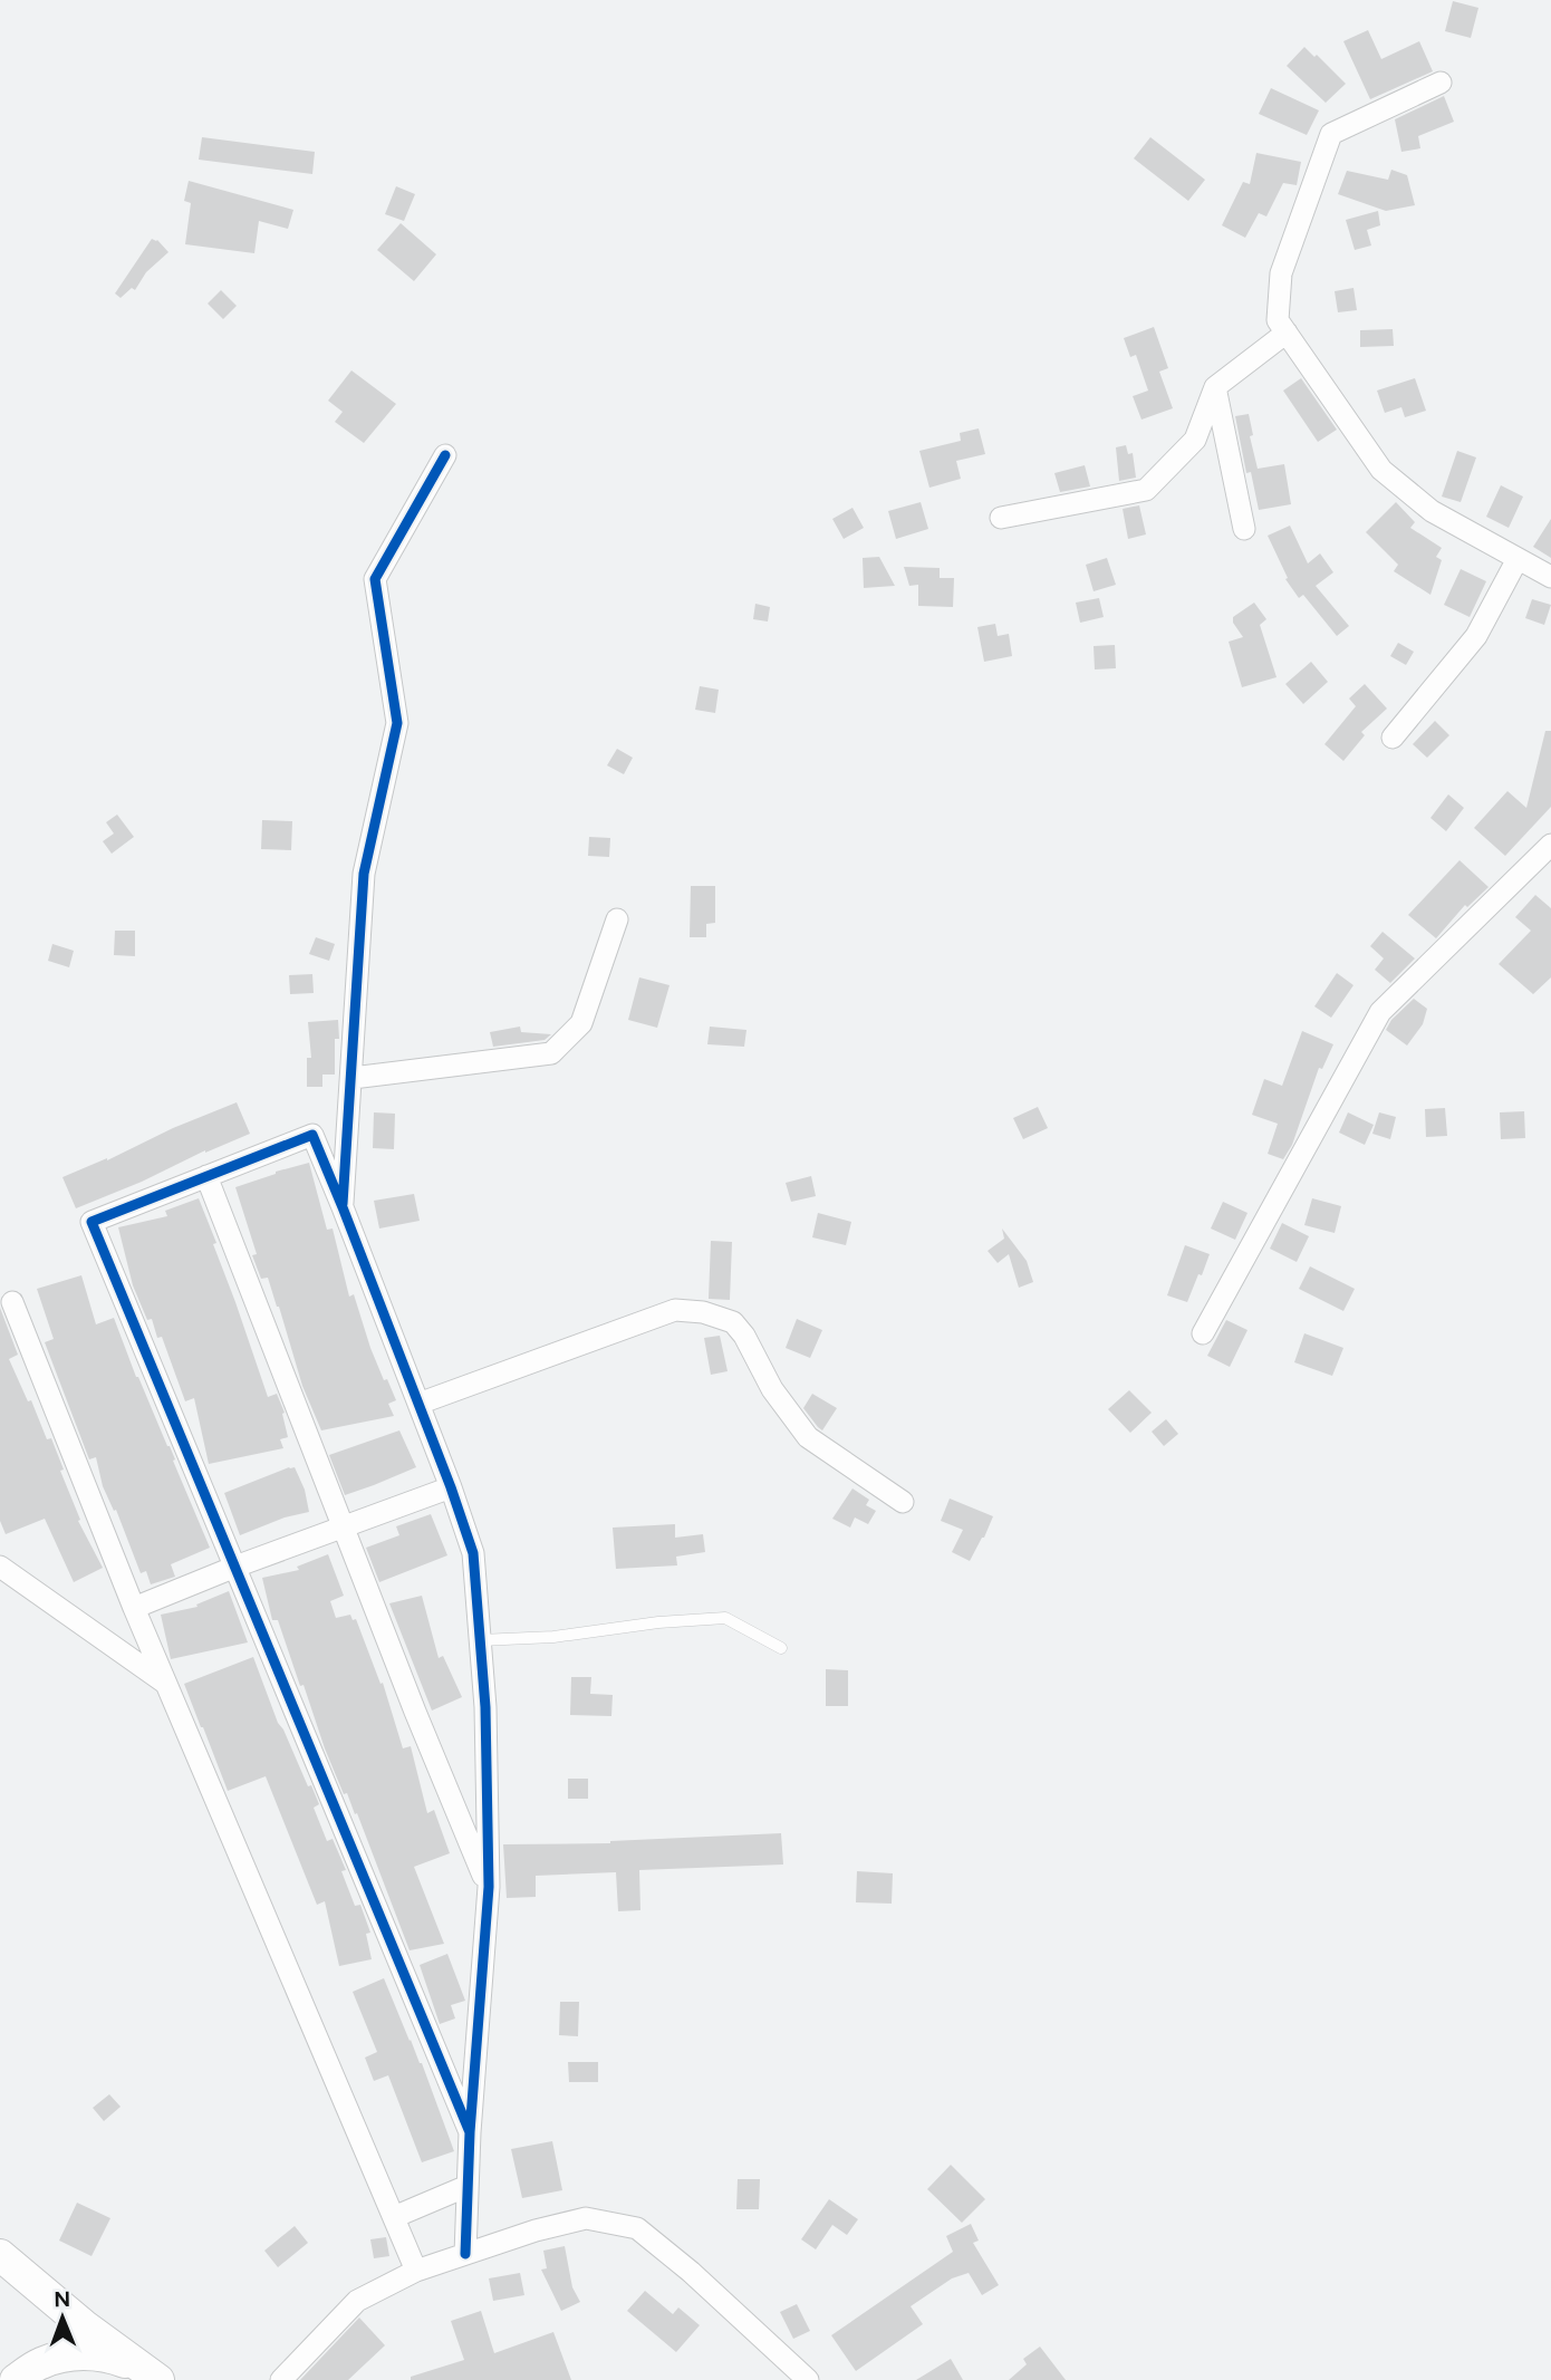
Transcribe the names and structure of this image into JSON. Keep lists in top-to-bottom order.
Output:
{
  "north": "top"
}
